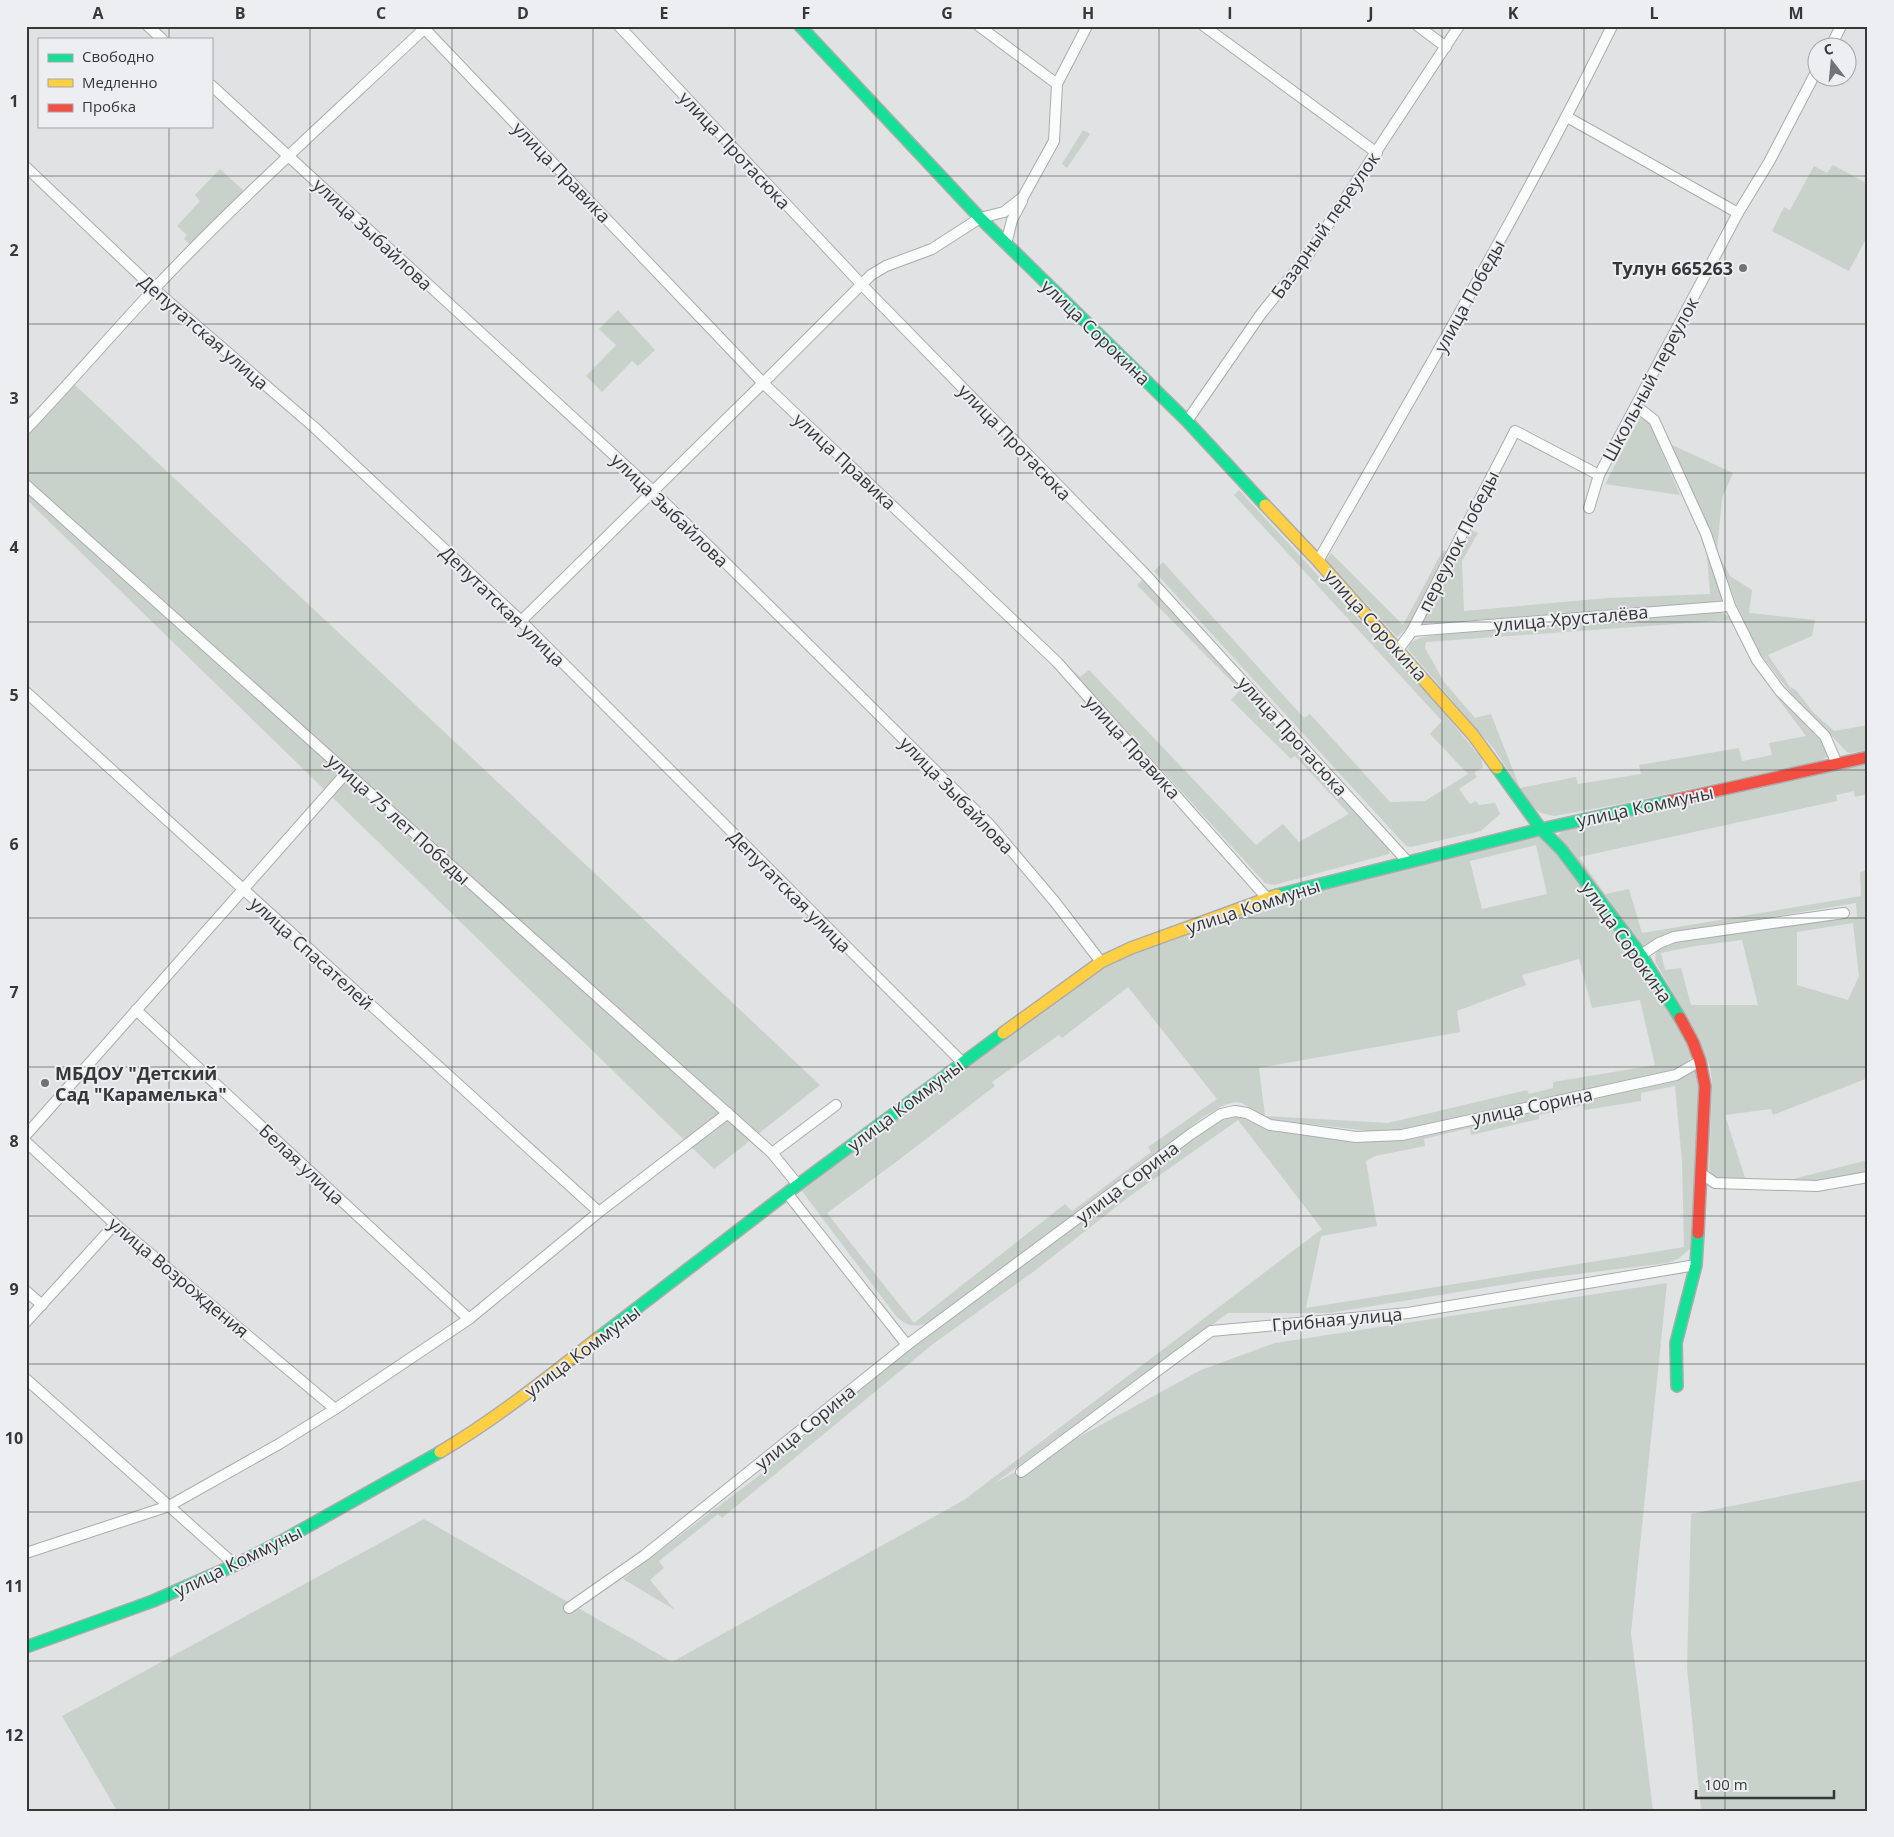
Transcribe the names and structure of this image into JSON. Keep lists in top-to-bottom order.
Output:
{
  "streets": {
    "street": [
      "улица Протасюка",
      "улица Правика",
      "Базарный переулок",
      "улица Зыбайлова",
      "улица Победы",
      "Депутатская улица",
      "улица Сорокина",
      "Школьный переулок",
      "переулок Победы",
      "улица Хрусталёва",
      "улица Коммуны",
      "улица 75 лет Победы",
      "улица Спасателей",
      "улица Сорина",
      "Белая улица",
      "улица Возрождения",
      "Грибная улица"
    ]
  },
  "crossings": [
    ["улица Протасюка", "улица Коммуны"],
    ["улица Правика", "улица Коммуны"],
    ["Базарный переулок", "улица Сорокина"],
    ["улица Зыбайлова", "улица Коммуны"],
    ["улица Победы", "улица Сорокина"],
    ["Депутатская улица", "улица Коммуны"],
    ["улица Сорокина", "переулок Победы"],
    ["улица Сорокина", "улица Коммуны"],
    ["улица Сорокина", "улица Сорина"],
    ["улица Сорокина", "Грибная улица"],
    ["Школьный переулок", "переулок Победы"],
    ["переулок Победы", "улица Хрусталёва"],
    ["улица Коммуны", "улица 75 лет Победы"]
  ],
  "places": ["Тулун 665263", "МБДОУ \"Детский Сад \"Карамелька\""],
  "legend": ["Свободно", "Медленно", "Пробка"],
  "scale_bar": "100 m",
  "north": "top",
  "grid": {
    "columns": [
      "A",
      "B",
      "C",
      "D",
      "E",
      "F",
      "G",
      "H",
      "I",
      "J",
      "K",
      "L",
      "M"
    ],
    "rows": [
      "1",
      "2",
      "3",
      "4",
      "5",
      "6",
      "7",
      "8",
      "9",
      "10",
      "11",
      "12"
    ]
  }
}
